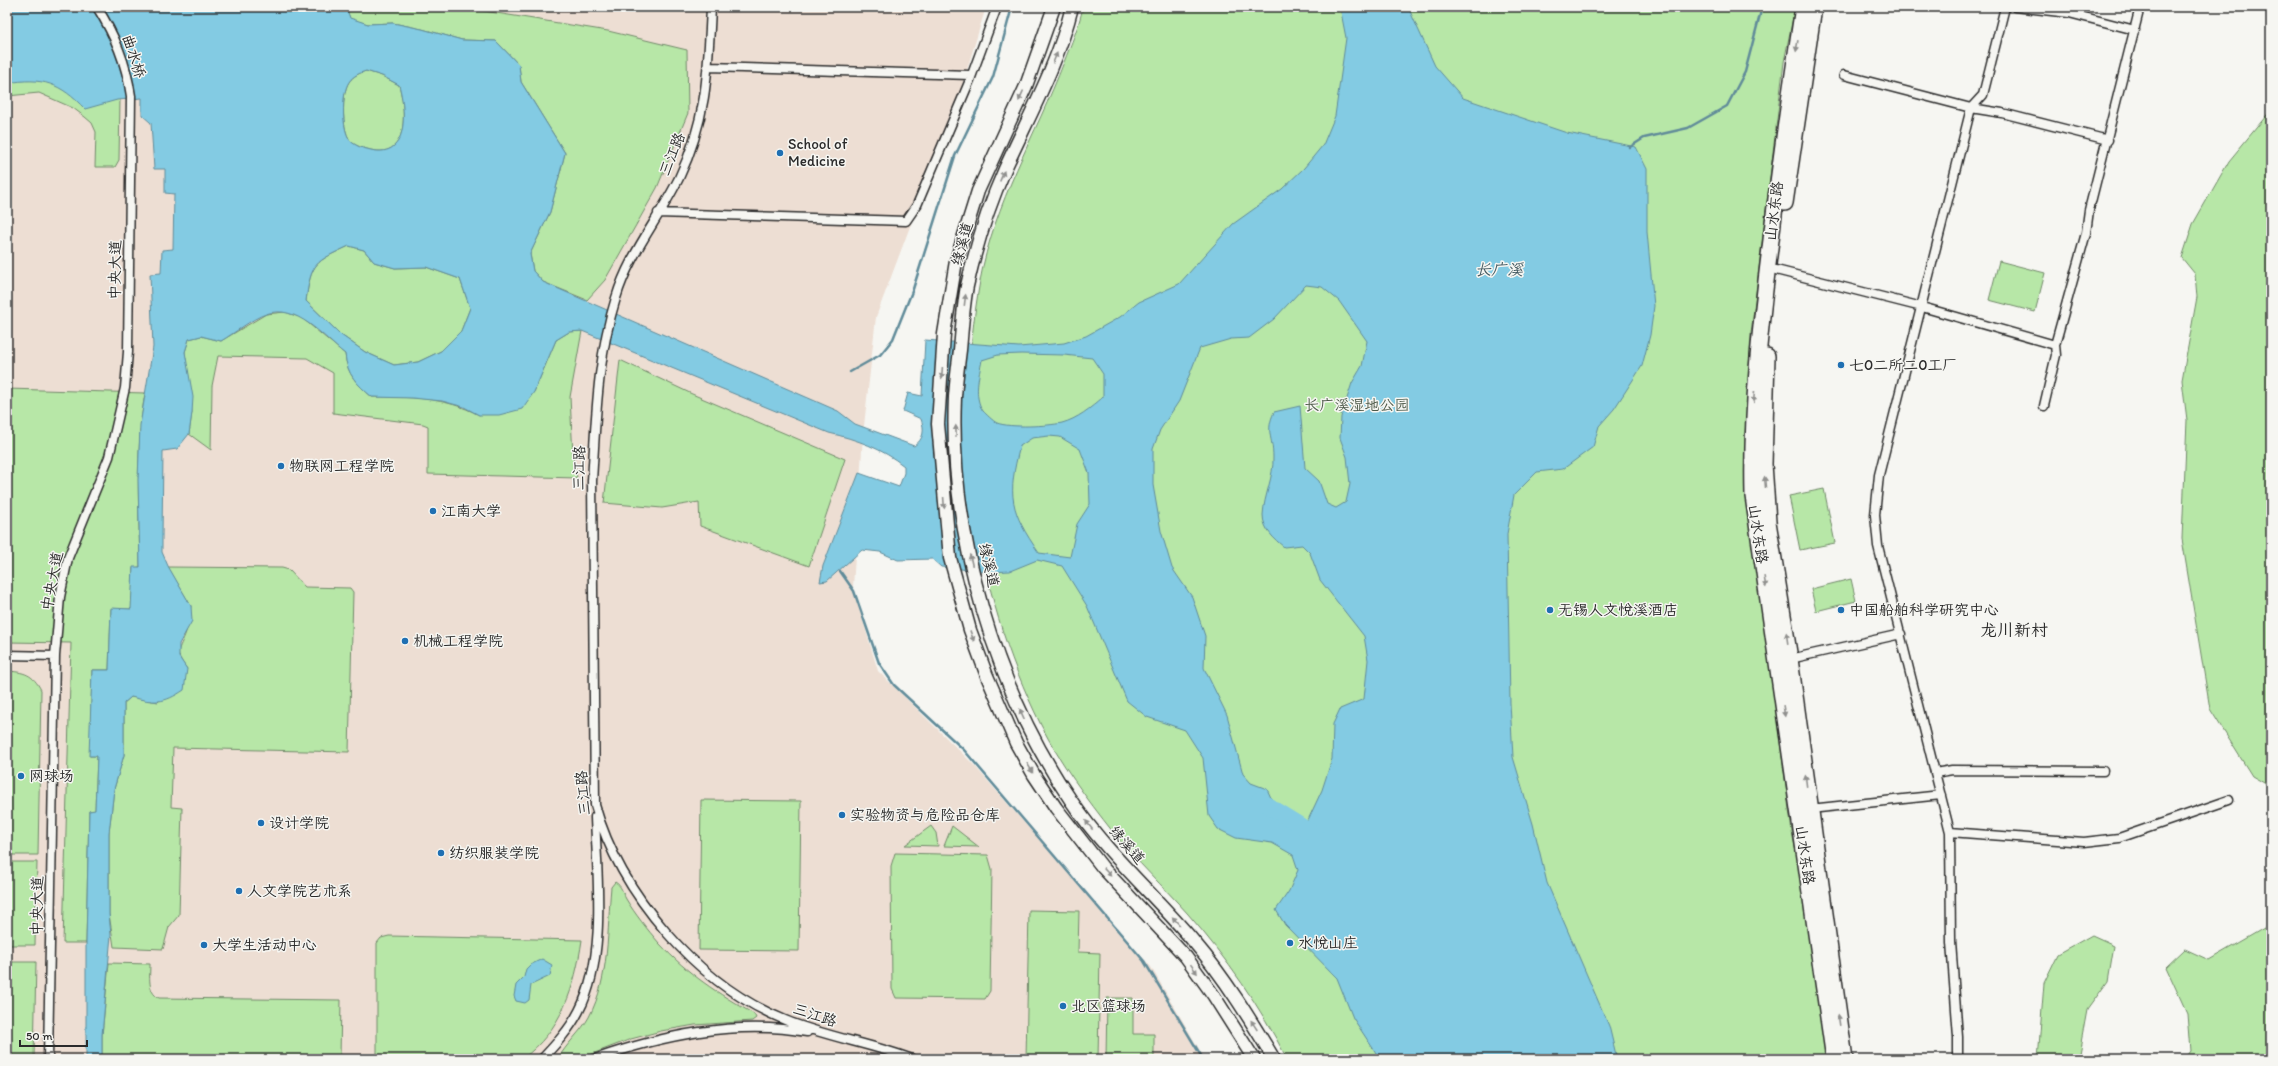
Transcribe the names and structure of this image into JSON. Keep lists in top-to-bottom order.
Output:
{
  "streets": {
    "highway": ["山水东路"],
    "main road": ["缘溪道"],
    "street": ["曲水桥", "三江路", "中央大道"]
  },
  "crossings": [
    ["曲水桥", "中央大道"]
  ],
  "districts": ["龙川新村"],
  "water": ["长广溪"],
  "parks": ["长广溪湿地公园"],
  "places": [
    "School of Medicine",
    "七0二所二0工厂",
    "物联网工程学院",
    "江南大学",
    "无锡人文悦溪酒店",
    "中国船舶科学研究中心",
    "机械工程学院",
    "网球场",
    "实验物资与危险品仓库",
    "设计学院",
    "纺织服装学院",
    "人文学院艺术系",
    "水悦山庄",
    "大学生活动中心",
    "北区篮球场"
  ],
  "scale_bar": "50 m"
}
